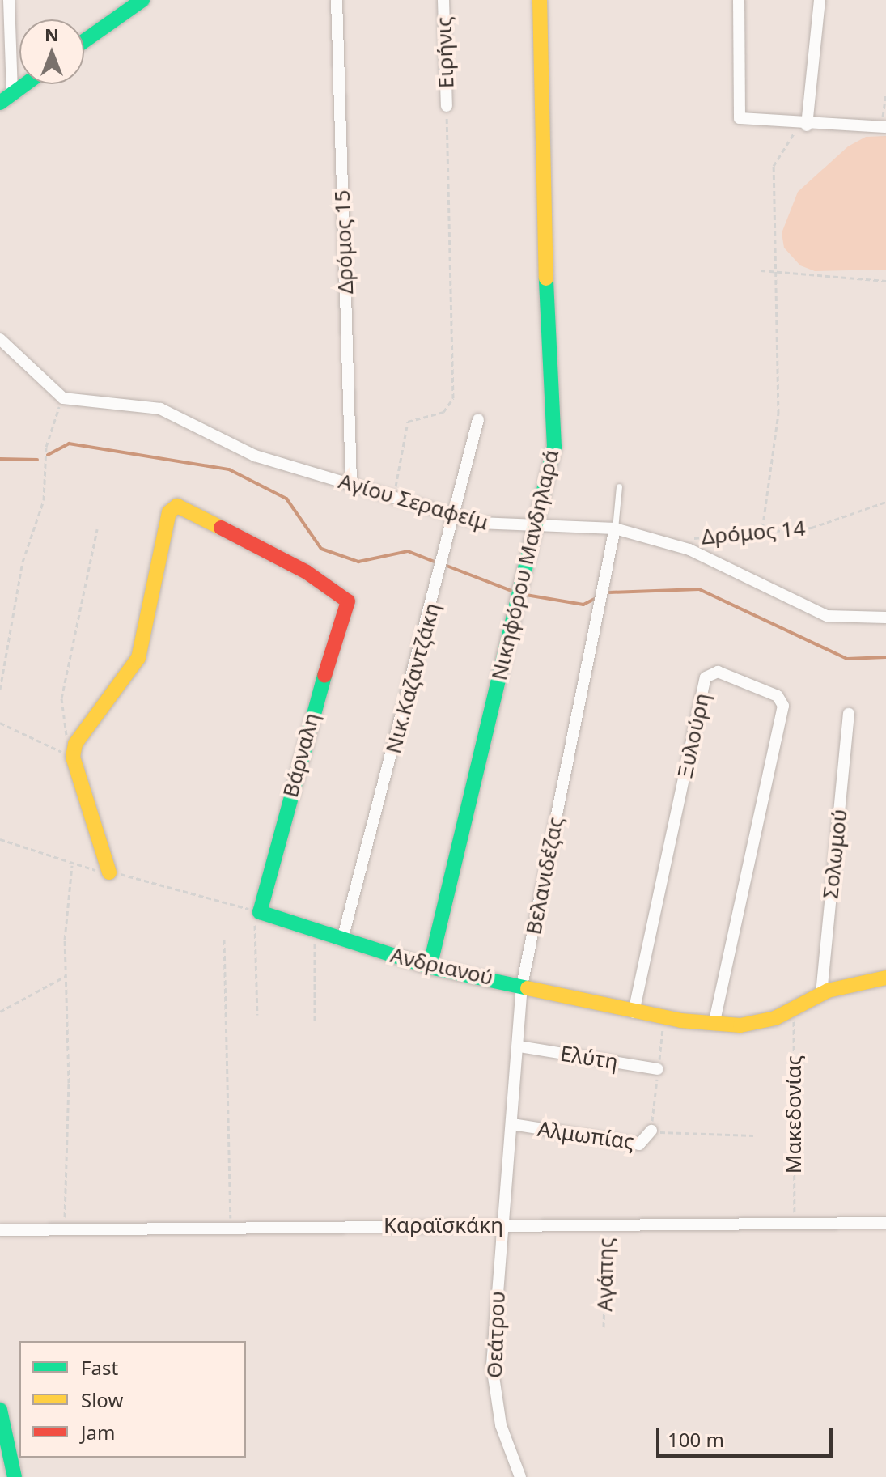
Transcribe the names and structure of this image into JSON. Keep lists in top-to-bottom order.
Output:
{
  "streets": {
    "street": [
      "Ειρήνις",
      "Δρόμος 15",
      "Αγίου Σεραφείμ",
      "Νικηφόρου Μανδηλαρά",
      "Νικ.Καζαντζάκη",
      "Ξυλούρη",
      "Βάρναλη",
      "Σολωμού",
      "Βελανιδέζας",
      "Ανδριανού",
      "Ελύτη",
      "Αλμωπίας",
      "Καραϊσκάκη",
      "Θεάτρου"
    ],
    "path": ["Δρόμος 14", "Μακεδονίας", "Αγάπης"]
  },
  "crossings": [
    ["Δρόμος 15", "Αγίου Σεραφείμ"],
    ["Αγίου Σεραφείμ", "Νικηφόρου Μανδηλαρά"],
    ["Αγίου Σεραφείμ", "Νικ.Καζαντζάκη"],
    ["Αγίου Σεραφείμ", "Βελανιδέζας"],
    ["Νικηφόρου Μανδηλαρά", "Ανδριανού"],
    ["Νικ.Καζαντζάκη", "Ανδριανού"],
    ["Ξυλούρη", "Ανδριανού"],
    ["Βάρναλη", "Ανδριανού"],
    ["Σολωμού", "Ανδριανού"],
    ["Βελανιδέζας", "Ανδριανού"],
    ["Βελανιδέζας", "Ελύτη"],
    ["Βελανιδέζας", "Αλμωπίας"],
    ["Βελανιδέζας", "Καραϊσκάκη"],
    ["Βελανιδέζας", "Θεάτρου"],
    ["Ανδριανού", "Μακεδονίας"],
    ["Μακεδονίας", "Καραϊσκάκη"],
    ["Καραϊσκάκη", "Αγάπης"],
    ["Καραϊσκάκη", "Θεάτρου"]
  ],
  "legend": ["Fast", "Slow", "Jam"],
  "scale_bar": "100 m",
  "north": "top"
}
